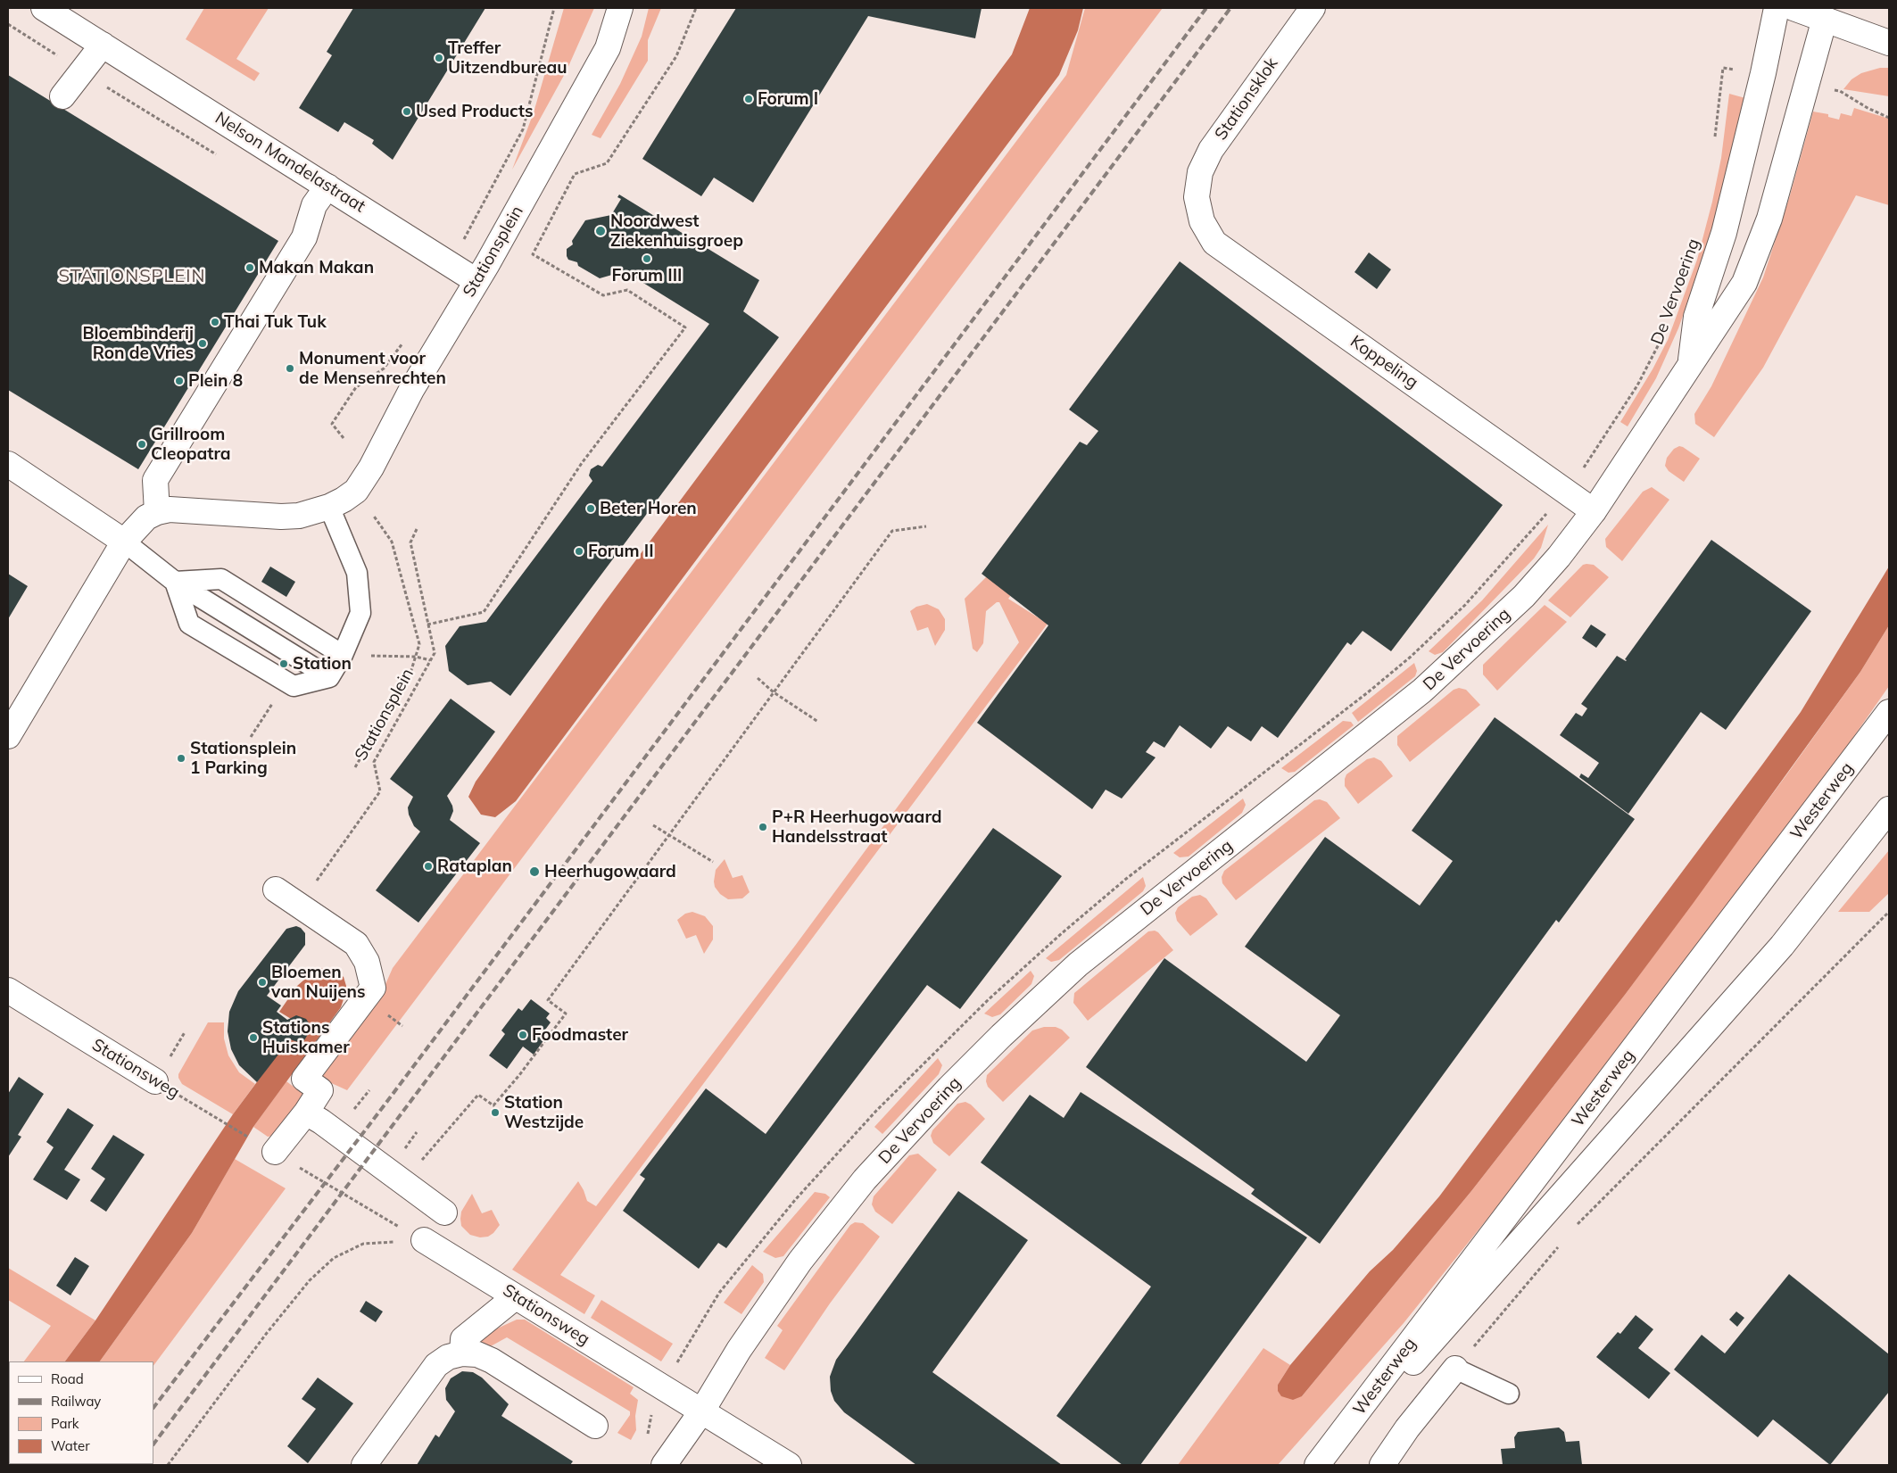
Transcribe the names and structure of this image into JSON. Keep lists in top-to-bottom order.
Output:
{
  "streets": {
    "street": [
      "Stationsklok",
      "Nelson Mandelastraat",
      "Stationsplein",
      "De Vervoering",
      "Koppeling",
      "Westerweg",
      "Stationsweg"
    ]
  },
  "crossings": [
    ["Stationsklok", "Koppeling"],
    ["Nelson Mandelastraat", "Stationsplein"],
    ["De Vervoering", "Koppeling"],
    ["De Vervoering", "Stationsweg"]
  ],
  "districts": ["STATIONSPLEIN"],
  "places": [
    "Treffer Uitzendbureau",
    "Forum I",
    "Used Products",
    "Noordwest Ziekenhuisgroep",
    "Forum III",
    "Makan Makan",
    "Thai Tuk Tuk",
    "Bloembinderij Ron de Vries",
    "Monument voor de Mensenrechten",
    "Plein 8",
    "Grillroom Cleopatra",
    "Beter Horen",
    "Forum II",
    "Station",
    "Stationsplein 1 Parking",
    "P+R Heerhugowaard Handelsstraat",
    "Rataplan",
    "Heerhugowaard",
    "Bloemen van Nuijens",
    "Foodmaster",
    "Stations Huiskamer",
    "Station Westzijde"
  ],
  "legend": [
    "Road",
    "Railway",
    "Park",
    "Water"
  ]
}
